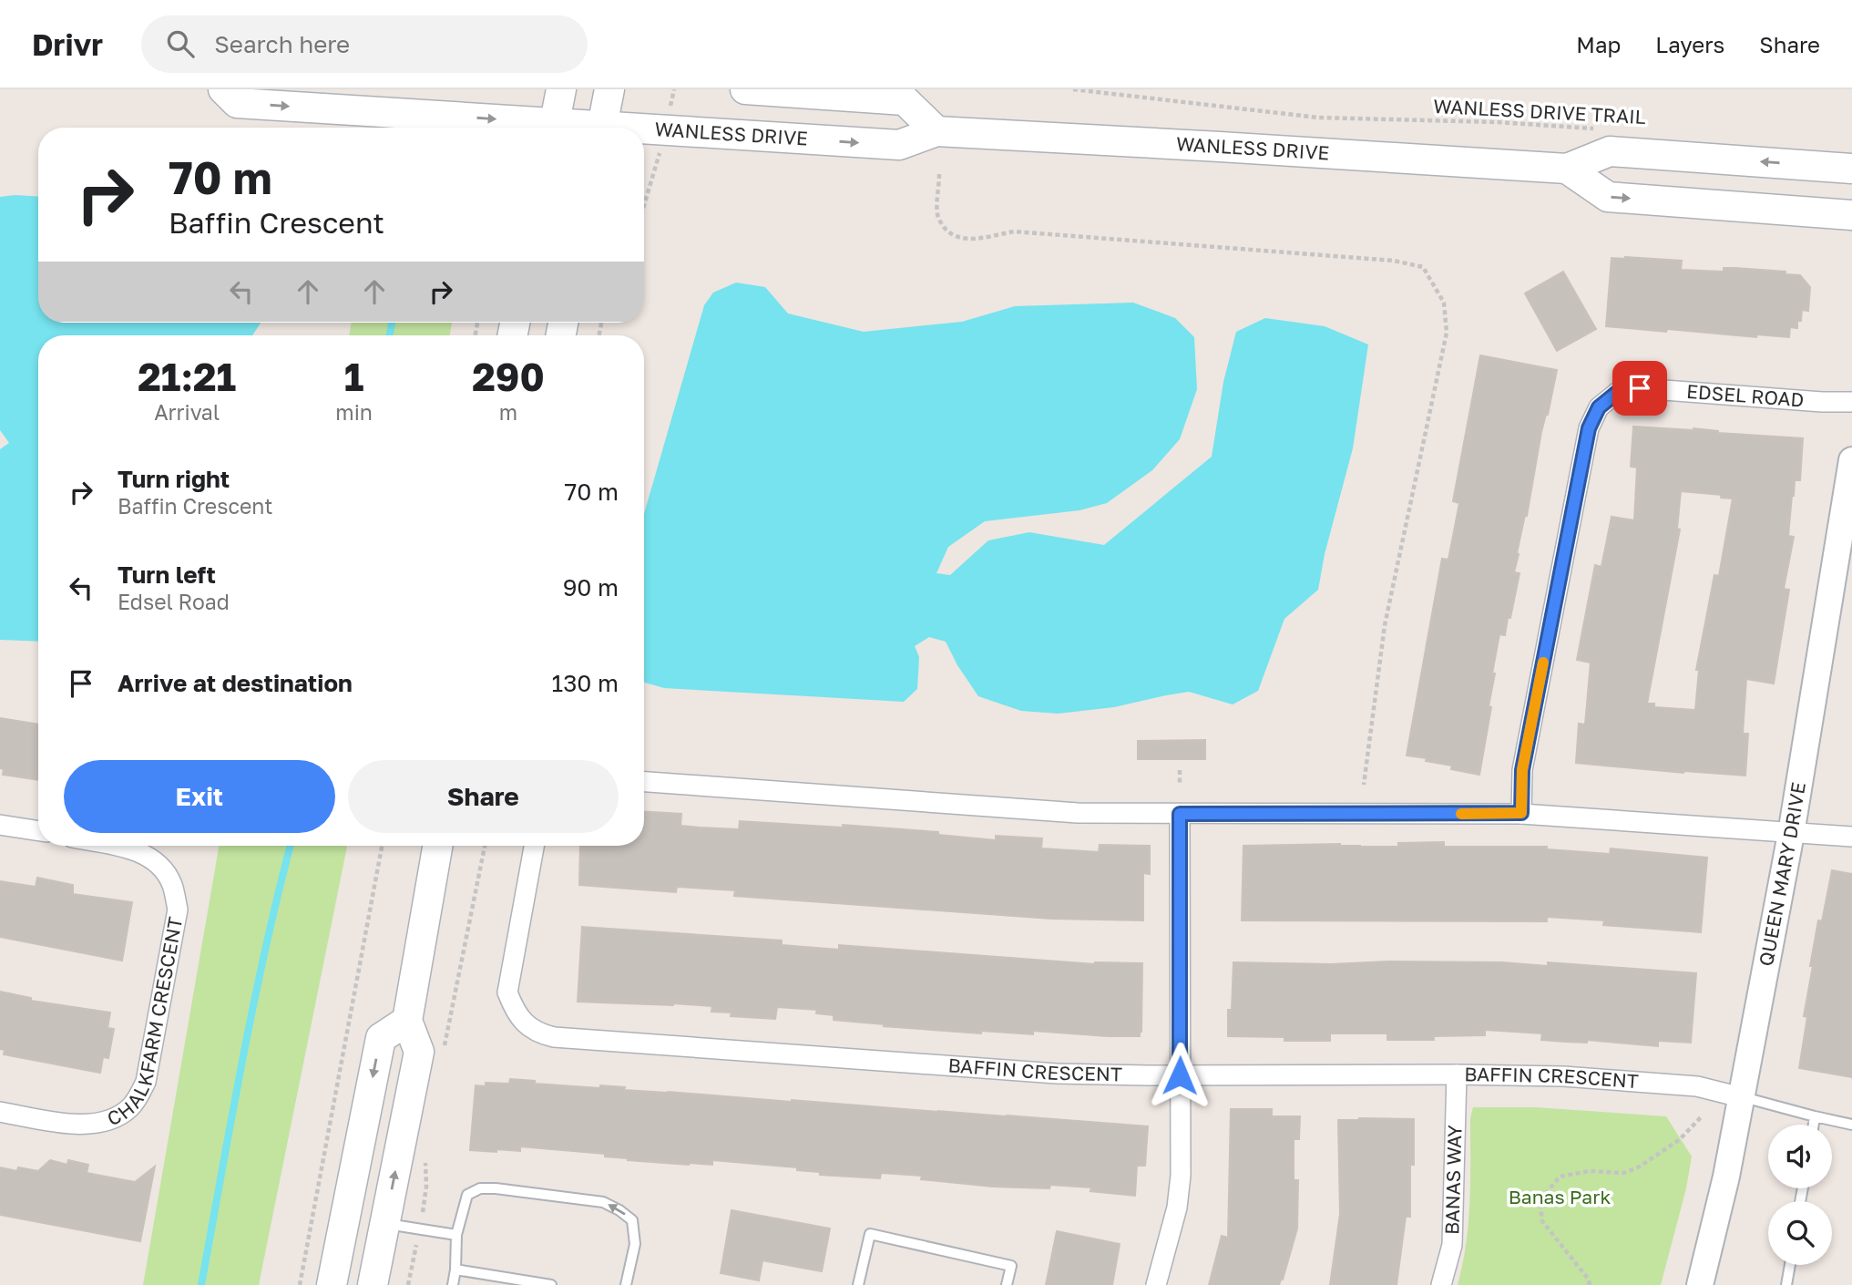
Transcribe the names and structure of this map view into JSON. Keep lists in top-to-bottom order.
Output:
{
  "streets": {
    "main road": ["WANLESS DRIVE"],
    "street": [
      "EDSEL ROAD",
      "QUEEN MARY DRIVE",
      "CHALKFARM CRESCENT",
      "BAFFIN CRESCENT",
      "BANAS WAY"
    ],
    "path": ["WANLESS DRIVE TRAIL"]
  },
  "crossings": [
    ["QUEEN MARY DRIVE", "BAFFIN CRESCENT"],
    ["BAFFIN CRESCENT", "BANAS WAY"]
  ],
  "parks": ["Banas Park"],
  "page": {
    "header": "Drivr",
    "search": "Search here",
    "nav": ["Map", "Layers", "Share"],
    "turn": ["70 m", "Baffin Crescent"],
    "eta": [
      "21:21",
      "Arrival",
      "1",
      "min",
      "290",
      "m"
    ],
    "list": [
      {
        "name": "Turn right",
        "note": "Baffin Crescent",
        "value": "70 m"
      },
      {
        "name": "Turn left",
        "note": "Edsel Road",
        "value": "90 m"
      },
      {
        "name": "Arrive at destination",
        "value": "130 m"
      }
    ],
    "buttons": ["Exit", "Share"]
  }
}
